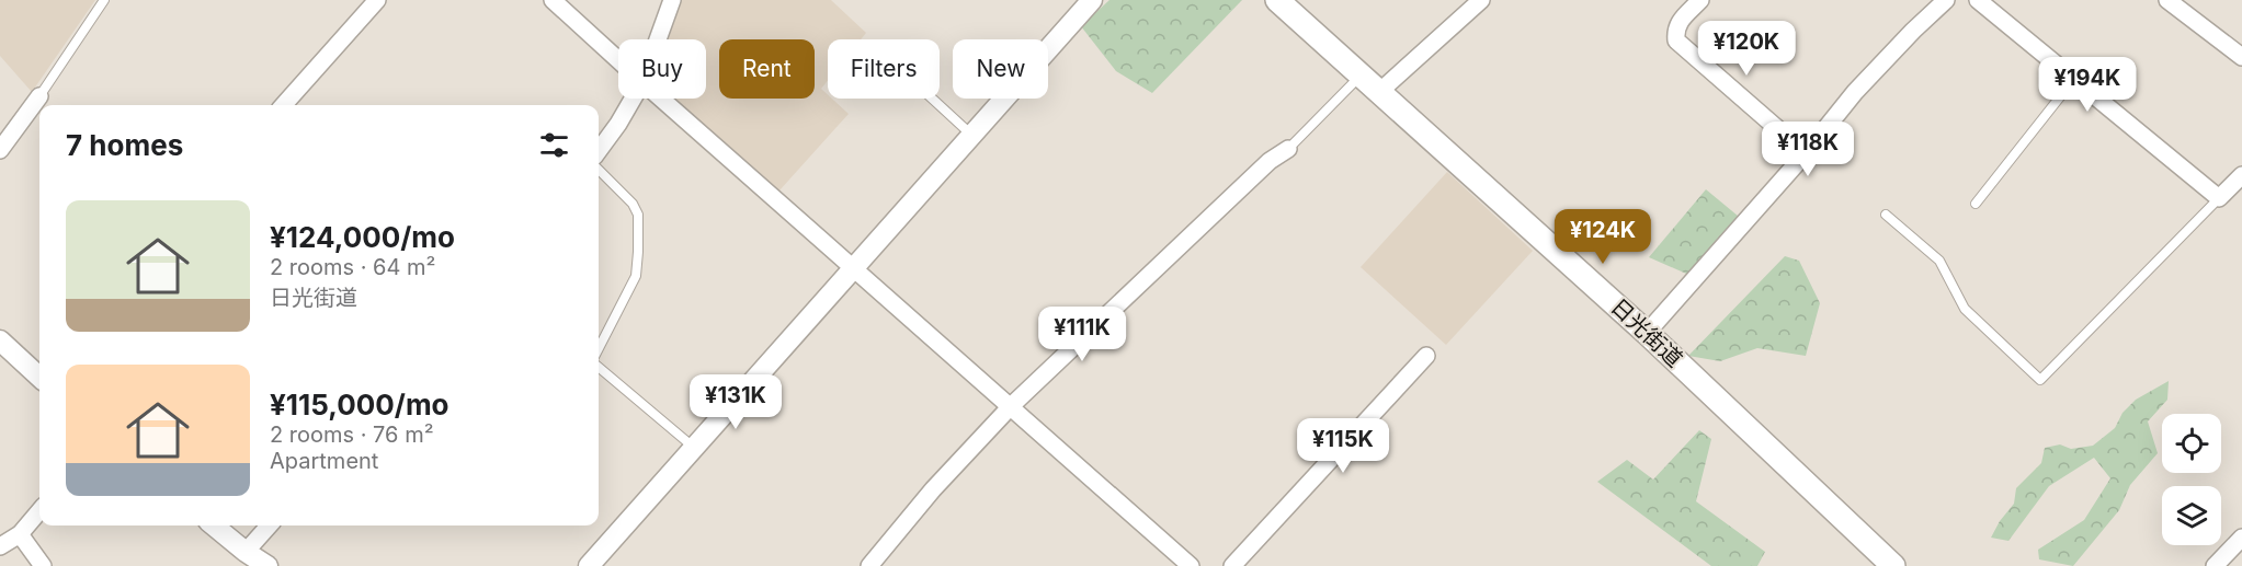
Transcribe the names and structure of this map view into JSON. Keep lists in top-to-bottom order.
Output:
{
  "streets": {
    "main road": ["日光街道"]
  },
  "page": {
    "price": [
      "¥120K",
      "¥194K",
      "¥118K",
      "¥124K",
      "¥111K",
      "¥131K",
      "¥115K"
    ],
    "chip": [
      "Buy",
      "Rent",
      "Filters",
      "New"
    ],
    "heading": "7 homes",
    "list": [
      {
        "name": "¥124,000/mo",
        "note": "2 rooms · 64 m² · 日光街道"
      },
      {
        "name": "¥115,000/mo",
        "note": "2 rooms · 76 m² · Apartment"
      }
    ]
  }
}
